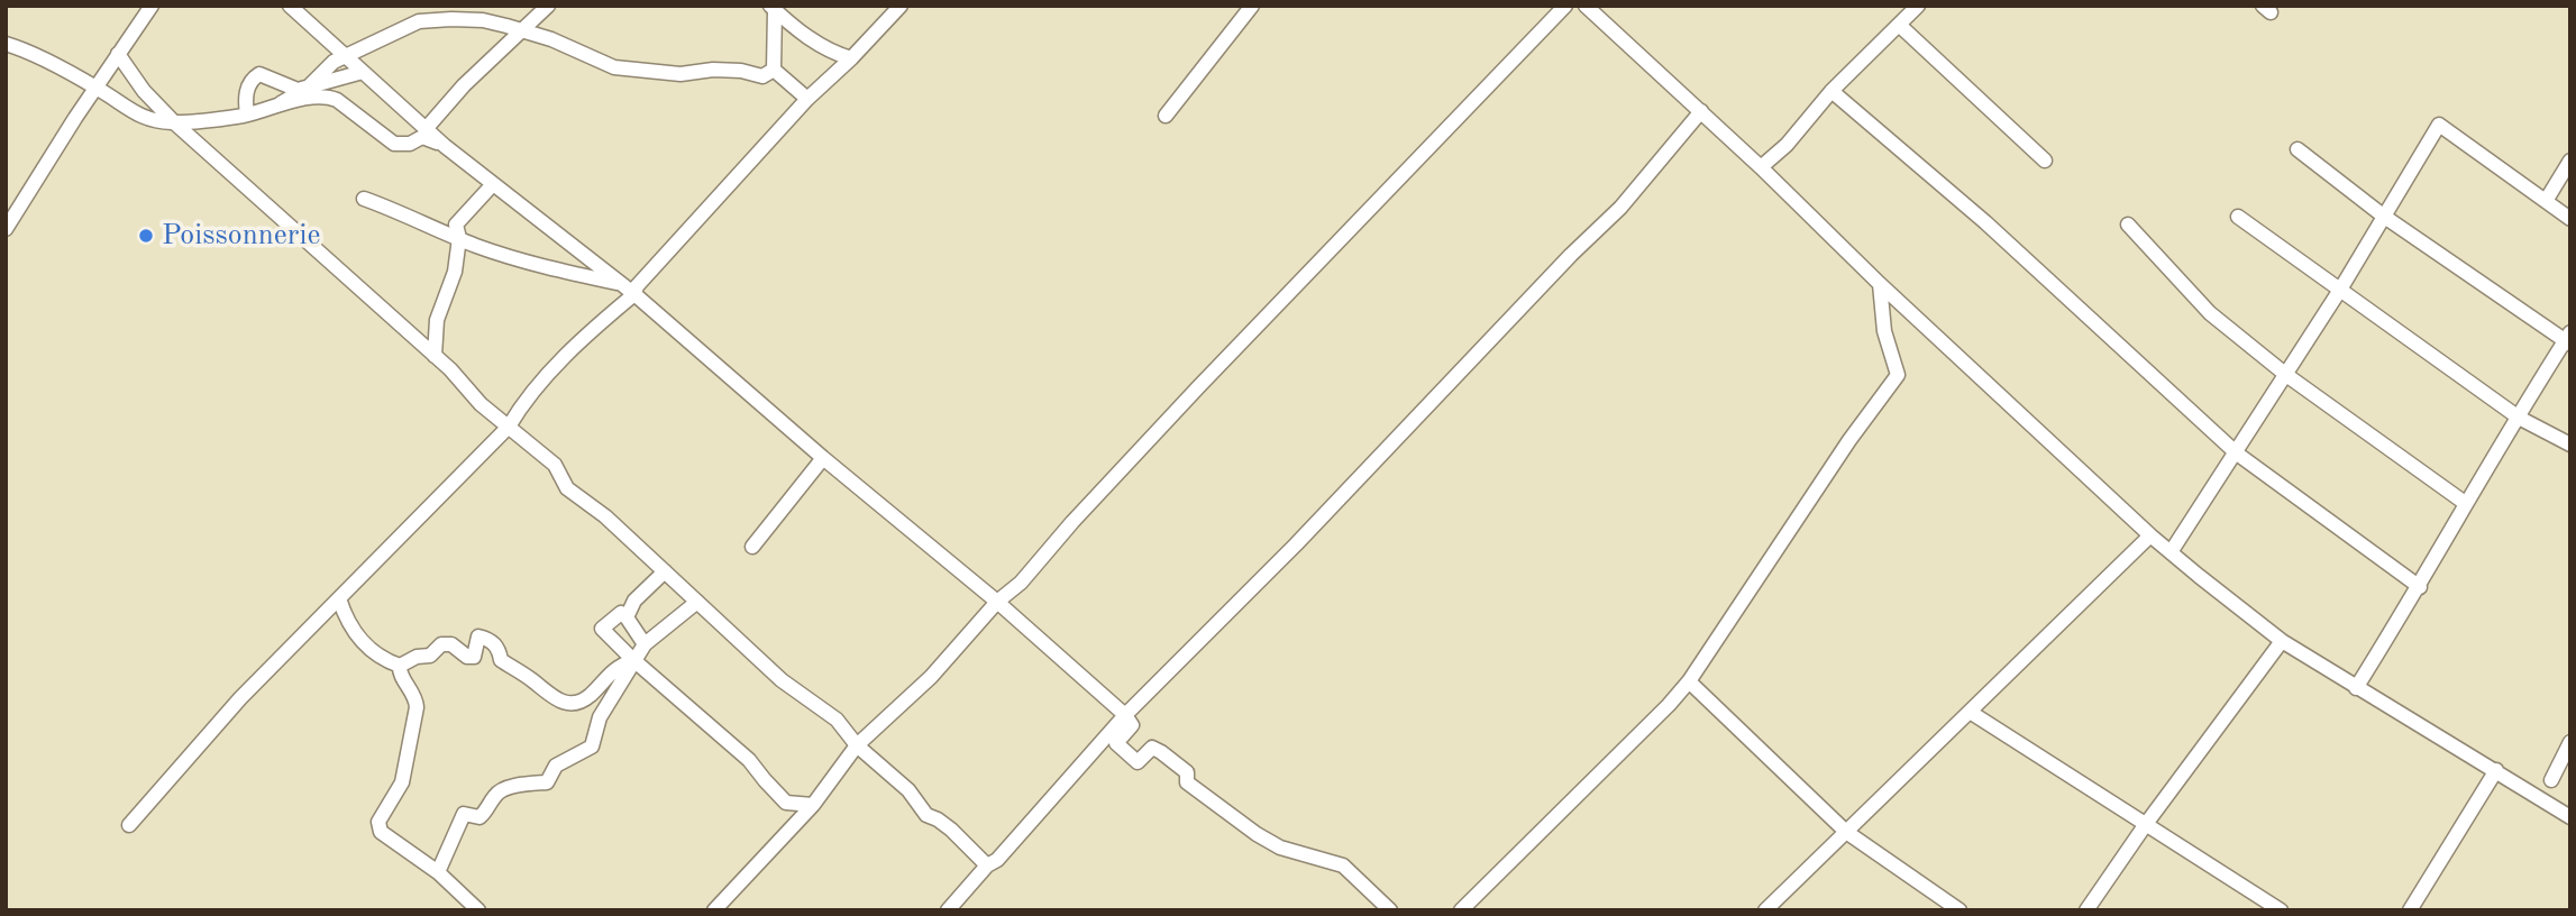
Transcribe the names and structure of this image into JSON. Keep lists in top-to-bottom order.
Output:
{
  "places": ["Poissonnerie"]
}
